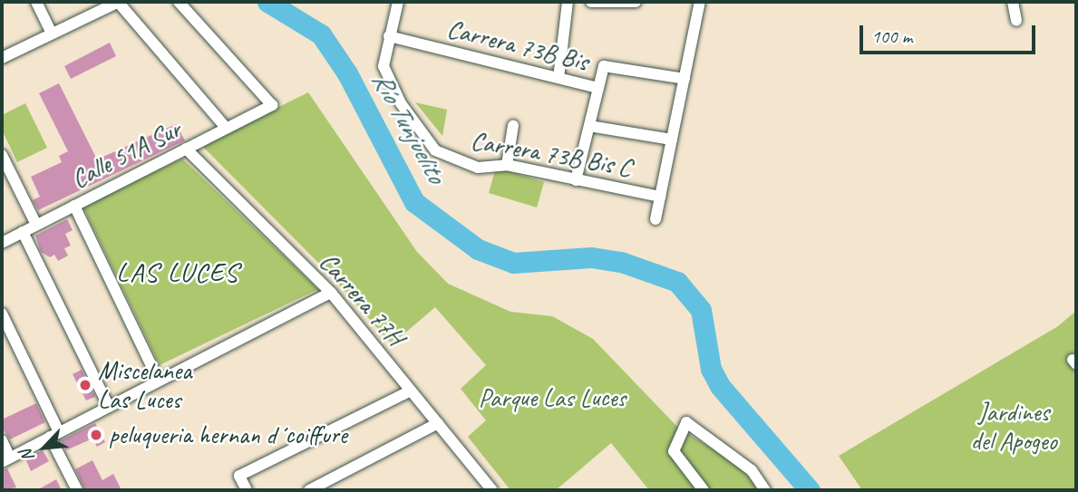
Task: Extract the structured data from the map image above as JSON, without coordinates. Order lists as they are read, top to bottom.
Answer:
{
  "streets": {
    "street": [
      "Carrera 73B Bis",
      "Calle 51A Sur",
      "Carrera 73B Bis C",
      "Carrera 77H"
    ]
  },
  "crossings": [
    ["Carrera 73B Bis", "Carrera 73B Bis C"],
    ["Calle 51A Sur", "Carrera 77H"]
  ],
  "districts": ["LAS LUCES"],
  "water": ["Río Tunjuelito"],
  "parks": ["Parque Las Luces", "Jardines del Apogeo"],
  "places": ["Miscelanea Las Luces", "peluqueria hernan d´coiffure"],
  "scale_bar": "100 m",
  "north": "bottom left"
}
